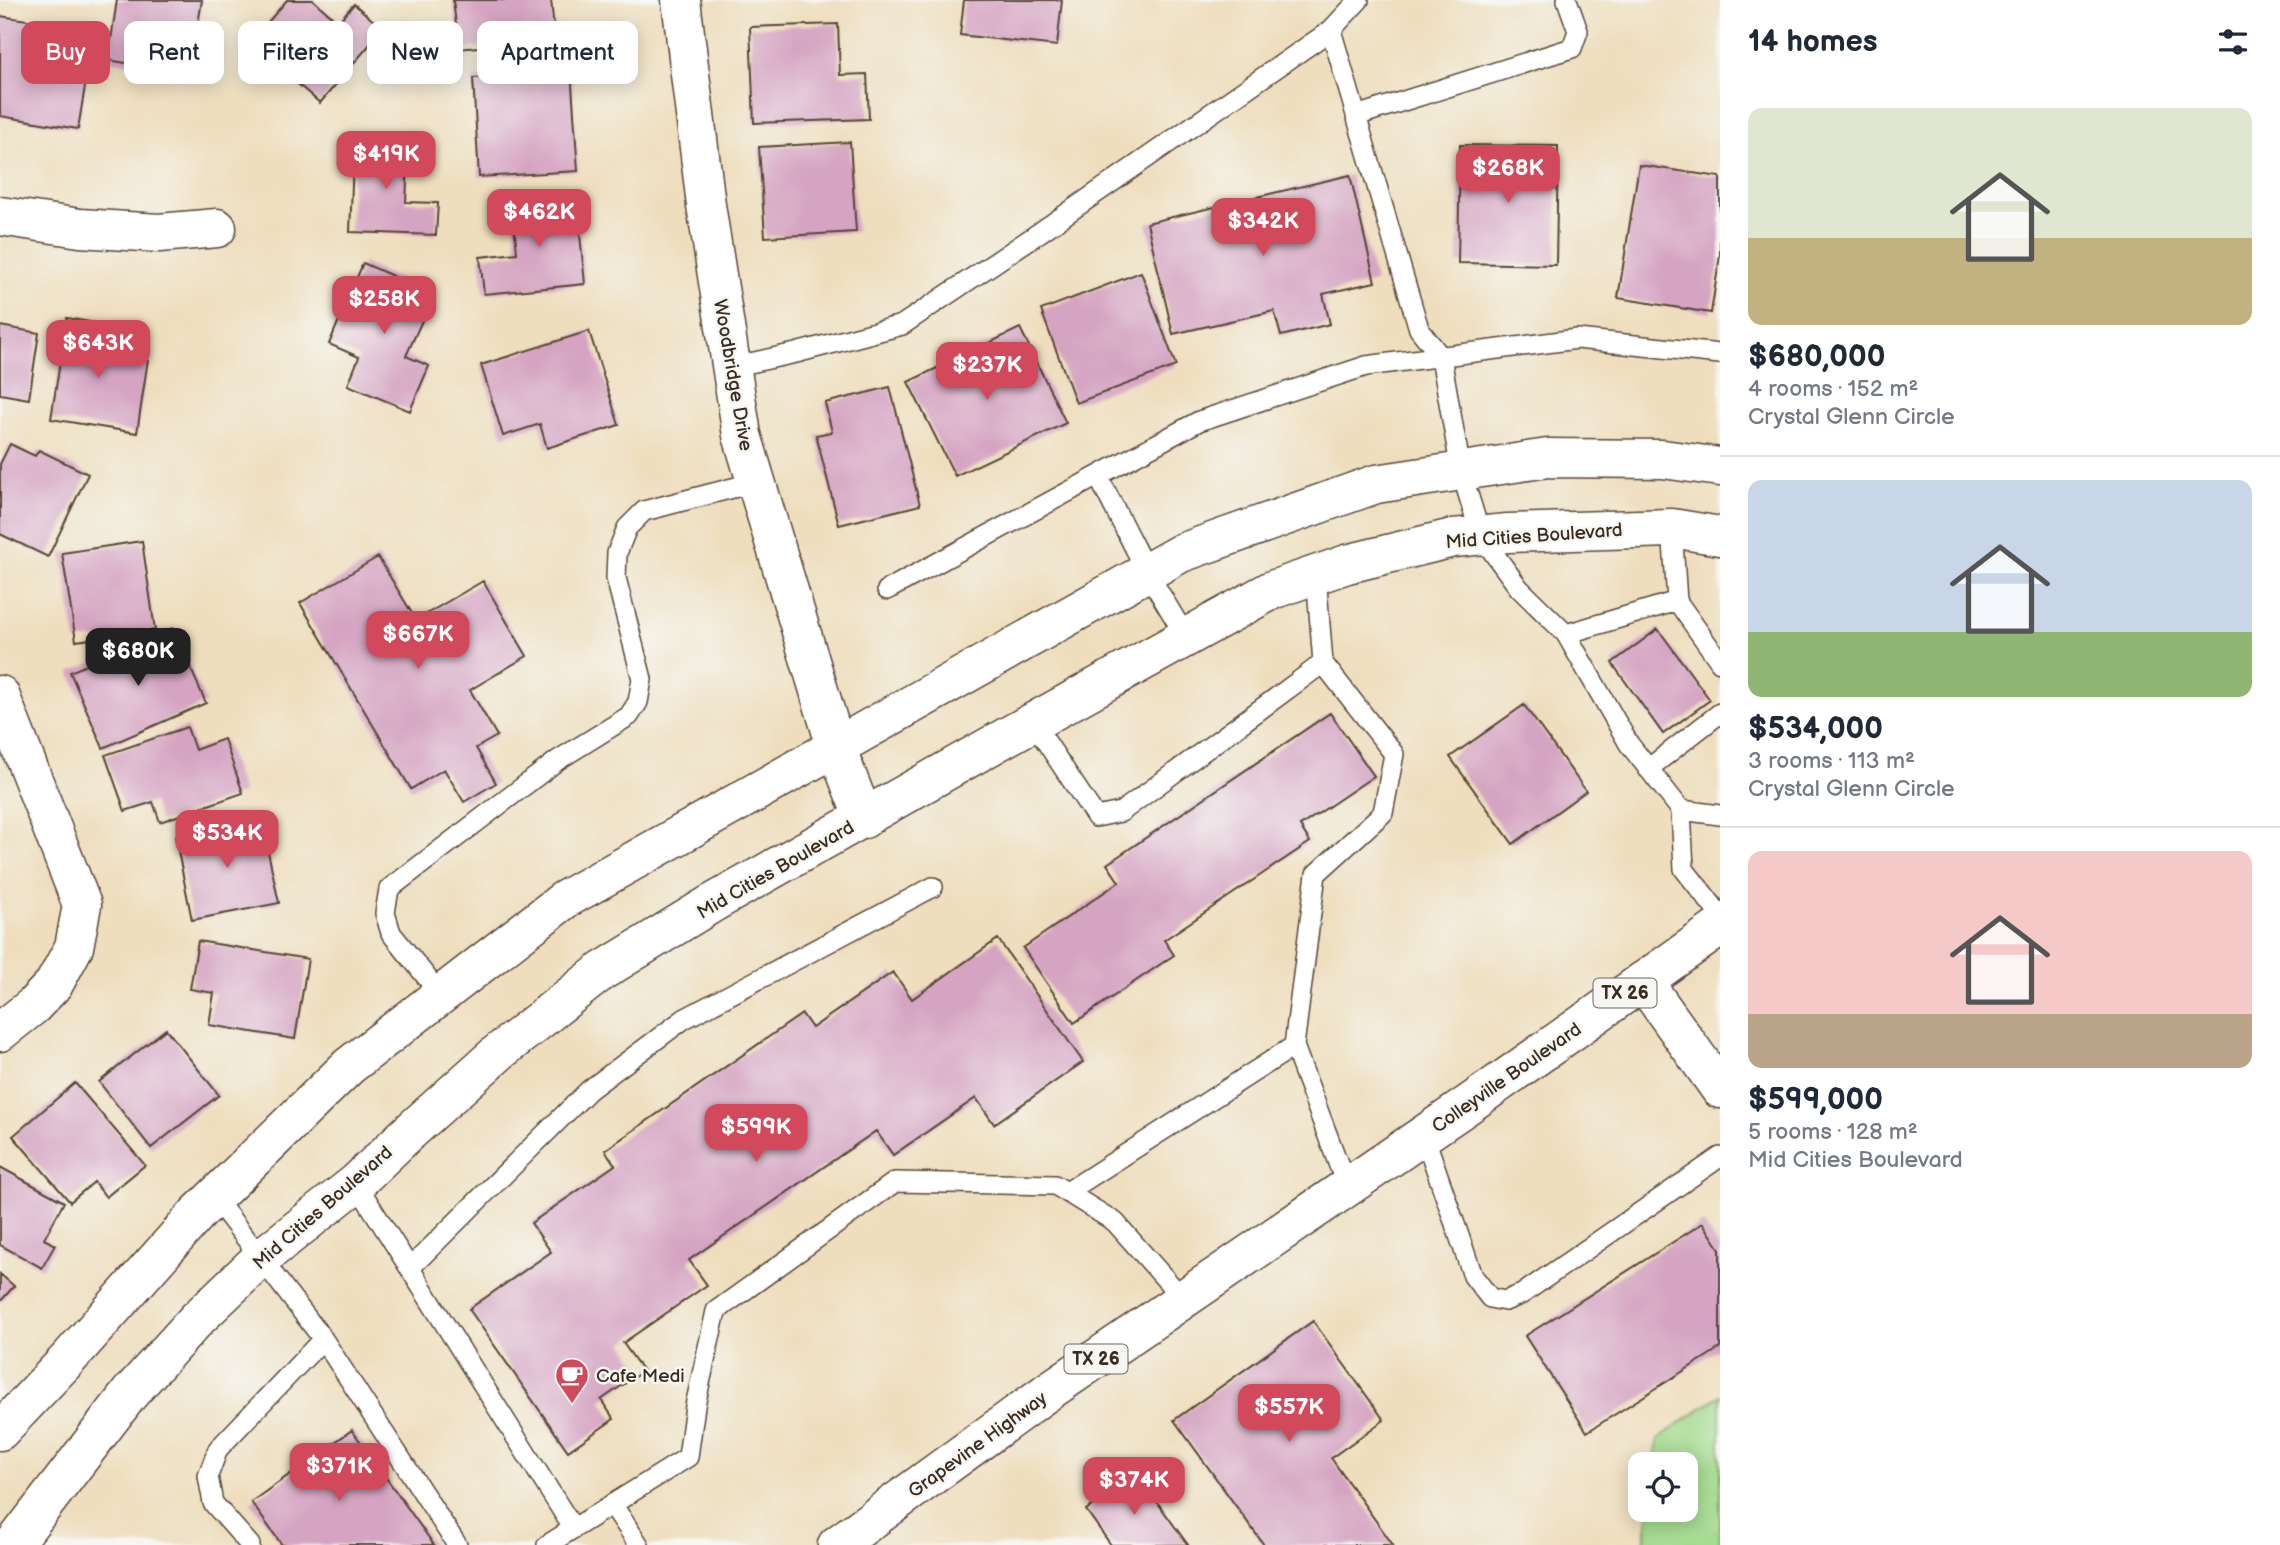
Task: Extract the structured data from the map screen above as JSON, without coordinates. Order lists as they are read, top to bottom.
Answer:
{
  "streets": {
    "main road": [
      "Woodbridge Drive",
      "Mid Cities Boulevard",
      "TX 26",
      "Colleyville Boulevard",
      "Grapevine Highway"
    ]
  },
  "crossings": [
    ["Woodbridge Drive", "Mid Cities Boulevard"],
    ["Colleyville Boulevard", "Grapevine Highway"]
  ],
  "places": {
    "cafe": ["Cafe Medi"]
  },
  "page": {
    "heading": "14 homes",
    "chip": [
      "Buy",
      "Rent",
      "Filters",
      "New",
      "Apartment"
    ],
    "list": [
      {
        "name": "$680,000",
        "note": "4 rooms · 152 m² · Crystal Glenn Circle"
      },
      {
        "name": "$534,000",
        "note": "3 rooms · 113 m² · Crystal Glenn Circle"
      },
      {
        "name": "$599,000",
        "note": "5 rooms · 128 m² · Mid Cities Boulevard"
      }
    ],
    "price": [
      "$419K",
      "$268K",
      "$462K",
      "$342K",
      "$258K",
      "$643K",
      "$237K",
      "$667K",
      "$680K",
      "$534K",
      "$599K",
      "$557K",
      "$371K",
      "$374K"
    ]
  }
}
